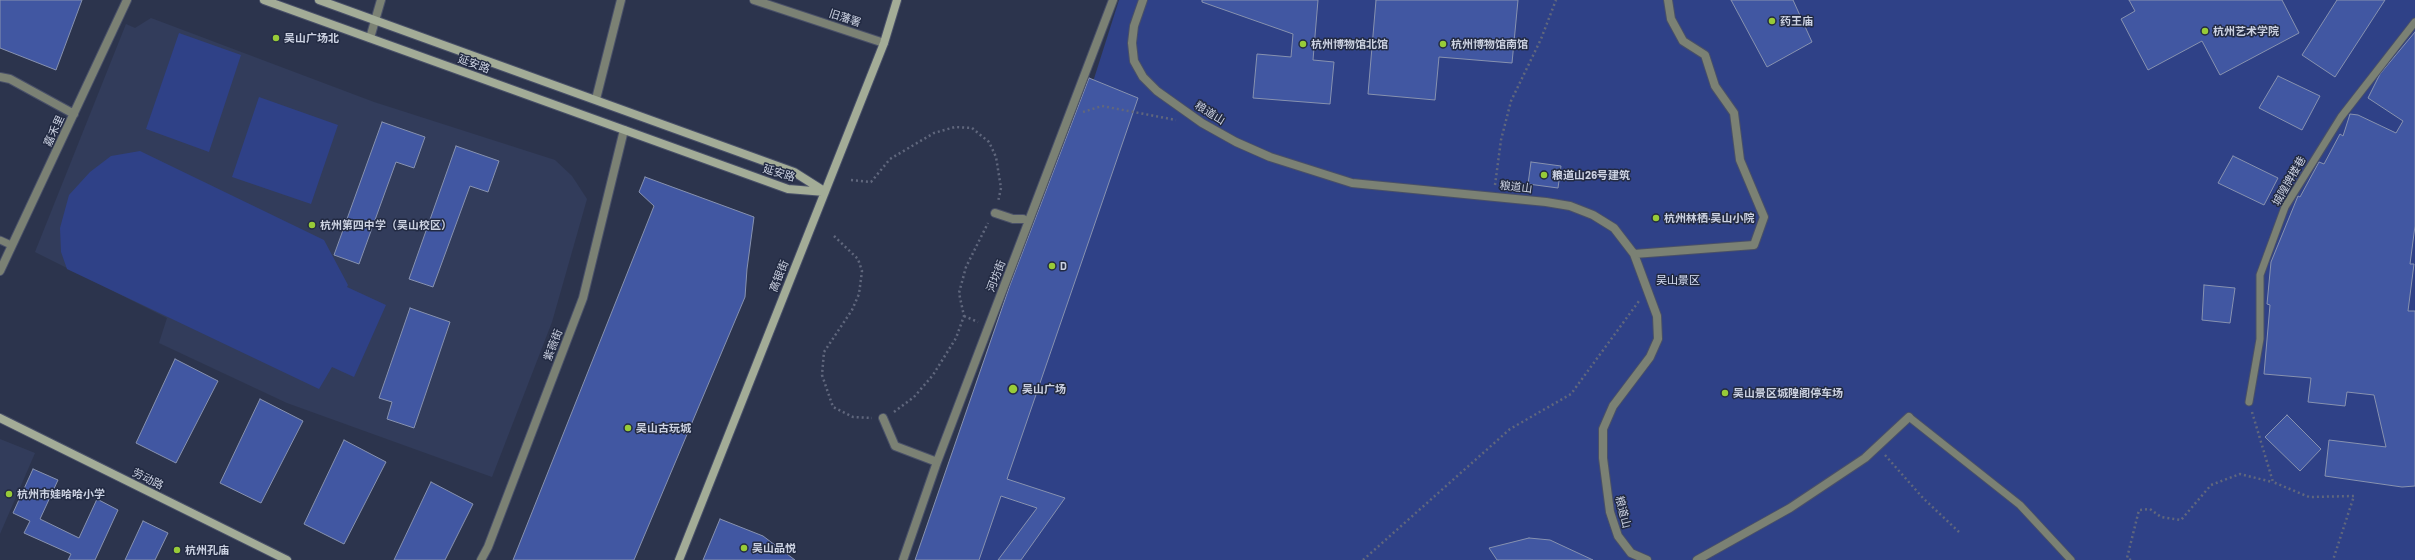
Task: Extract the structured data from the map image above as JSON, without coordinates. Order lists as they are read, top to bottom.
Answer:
{
  "streets": {
    "main road": ["延安路", "高银街", "劳动路"],
    "street": [
      "旧藩署",
      "粮道山",
      "嘉禾里",
      "河坊街",
      "紫薇街"
    ],
    "lane": ["城隍牌楼巷"]
  },
  "crossings": [
    ["旧藩署", "高银街"],
    ["延安路", "高银街"],
    ["延安路", "紫薇街"]
  ],
  "parks": ["吴山景区"],
  "places": [
    "药王庙",
    "杭州艺术学院",
    "吴山广场北",
    "杭州博物馆北馆",
    "杭州博物馆南馆",
    "粮道山26号建筑",
    "杭州林栖·吴山小院",
    "杭州第四中学（吴山校区）",
    "D",
    "吴山广场",
    "吴山景区城隍阁停车场",
    "吴山古玩城",
    "杭州市娃哈哈小学",
    "吴山品悦",
    "杭州孔庙"
  ]
}
